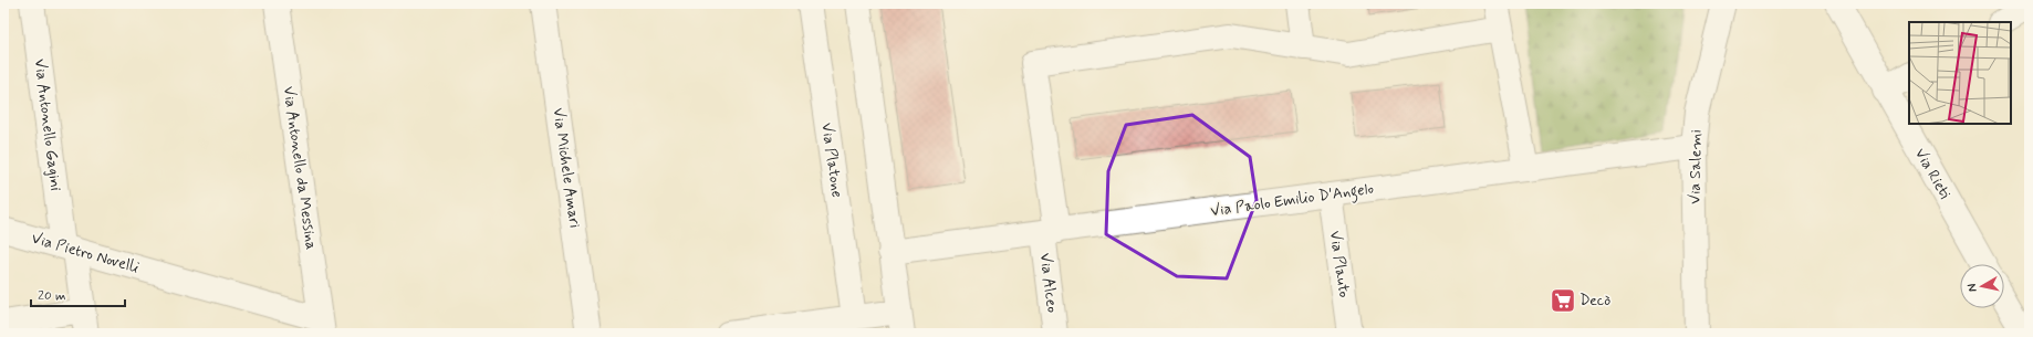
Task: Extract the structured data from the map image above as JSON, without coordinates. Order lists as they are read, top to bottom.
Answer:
{
  "streets": {
    "street": [
      "Via Antonello Gagini",
      "Via Platone",
      "Via Salemi",
      "Via Antonello da Messina",
      "Via Michele Amari",
      "Via Rieti",
      "Via Paolo Emilio D'Angelo",
      "Via Pietro Novelli",
      "Via Plauto",
      "Via Alceo"
    ]
  },
  "crossings": [
    ["Via Antonello Gagini", "Via Pietro Novelli"],
    ["Via Salemi", "Via Paolo Emilio D'Angelo"],
    ["Via Antonello da Messina", "Via Pietro Novelli"],
    ["Via Paolo Emilio D'Angelo", "Via Plauto"],
    ["Via Paolo Emilio D'Angelo", "Via Alceo"]
  ],
  "places": {
    "supermarket": ["Decò"]
  },
  "scale_bar": "20 m",
  "north": "left"
}
